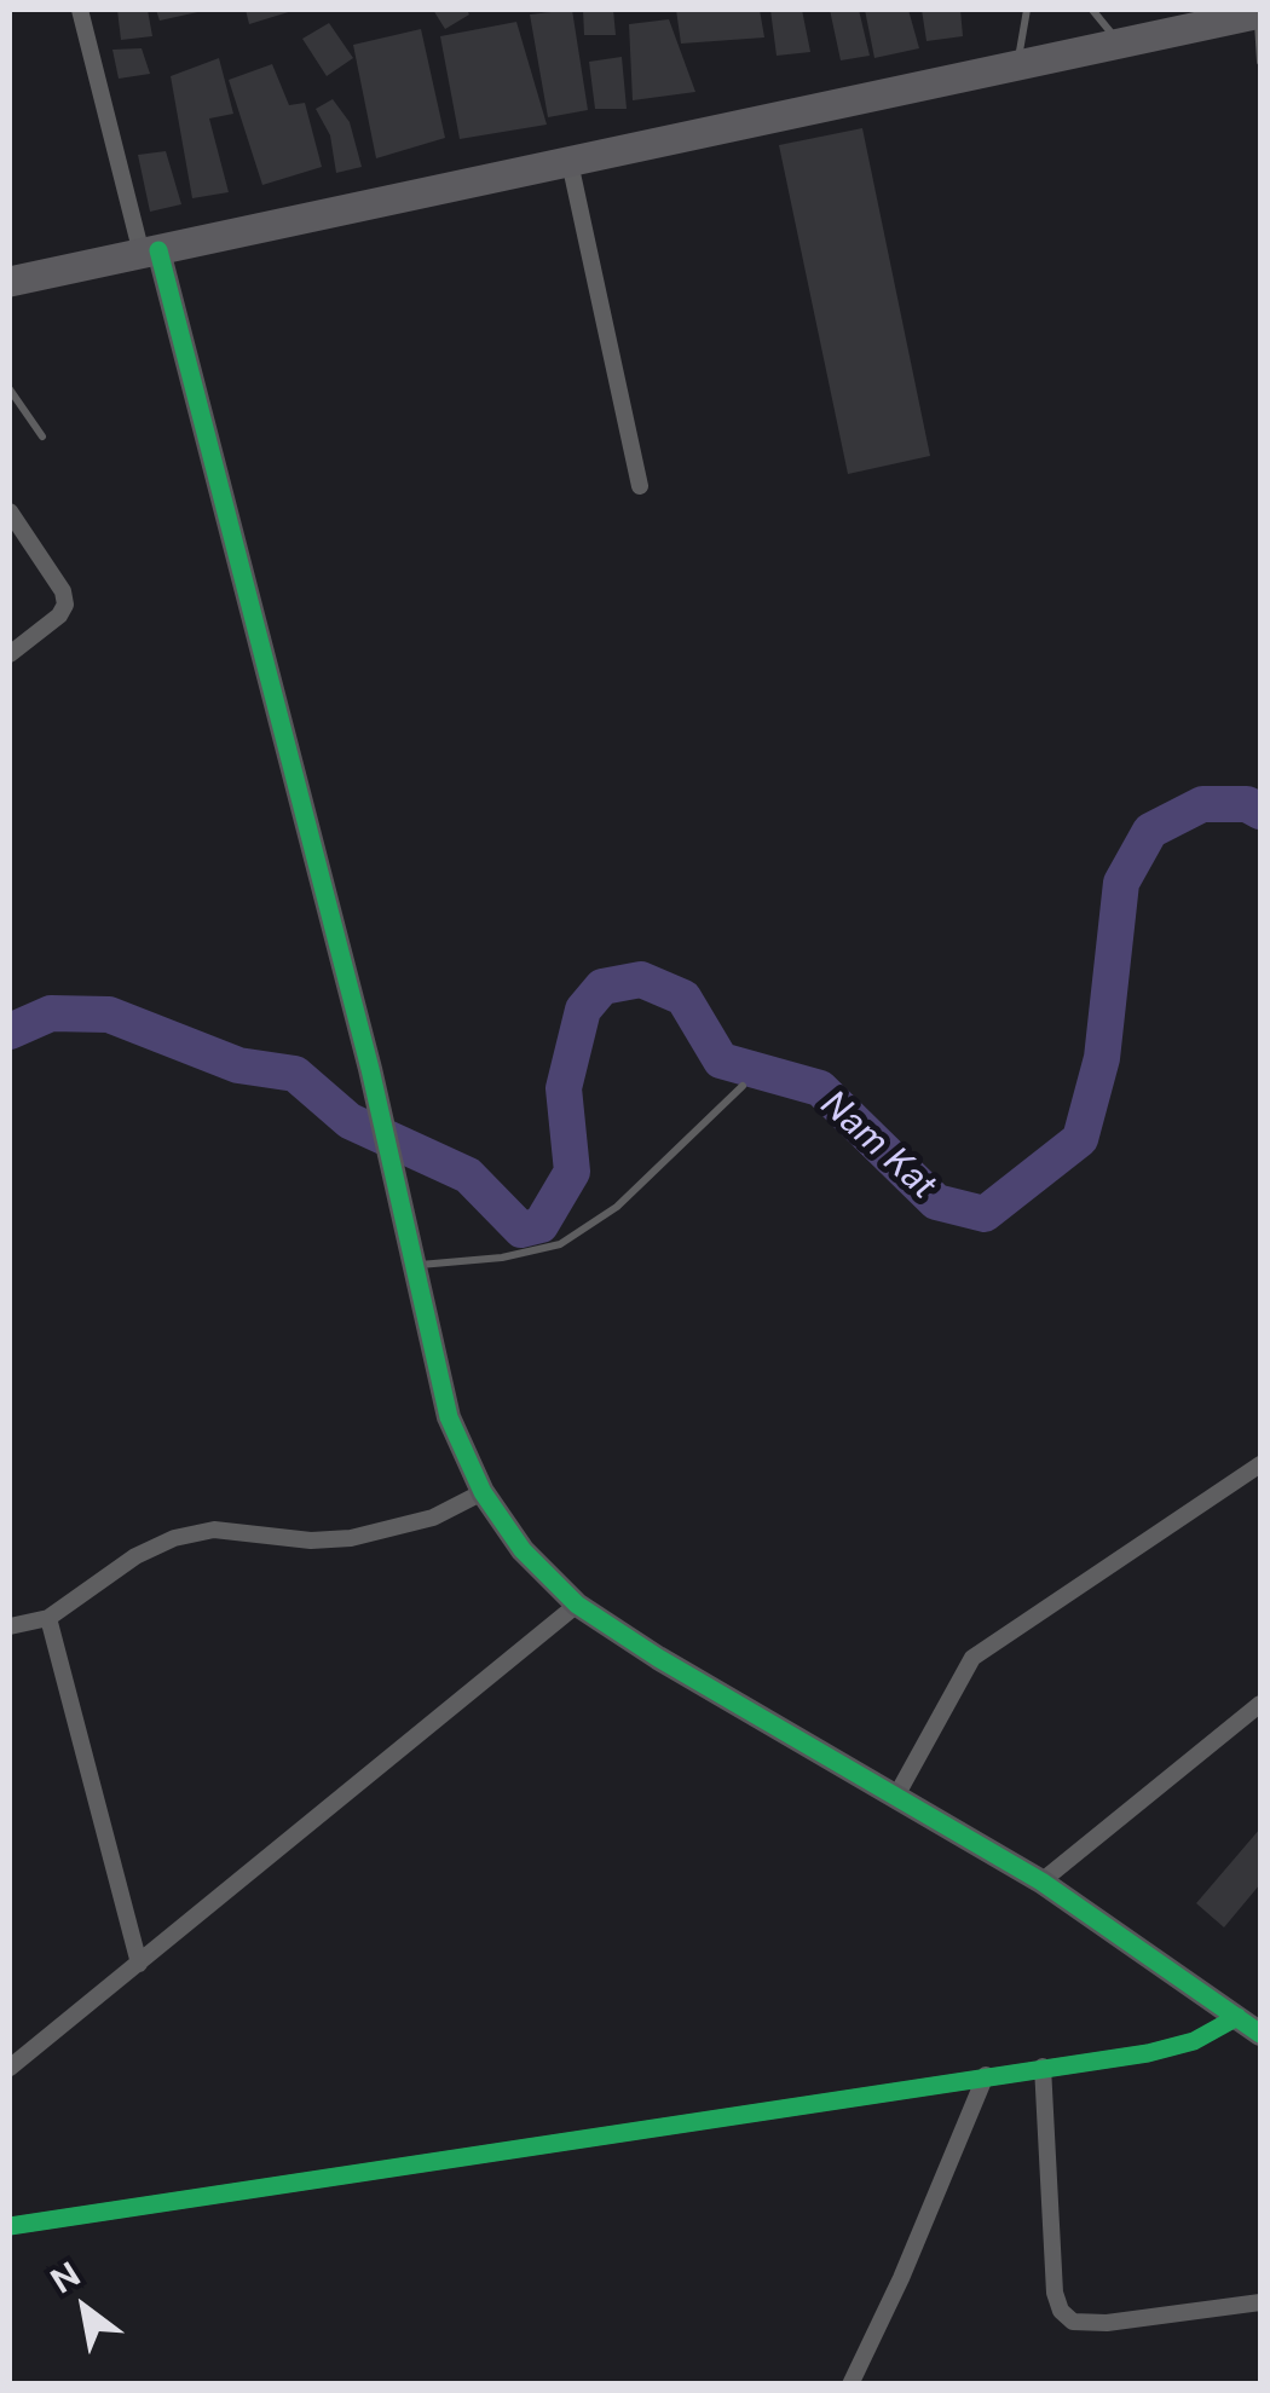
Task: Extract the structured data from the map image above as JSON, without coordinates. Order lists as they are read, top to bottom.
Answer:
{
  "water": ["Nam Kat"],
  "north": "top left"
}
